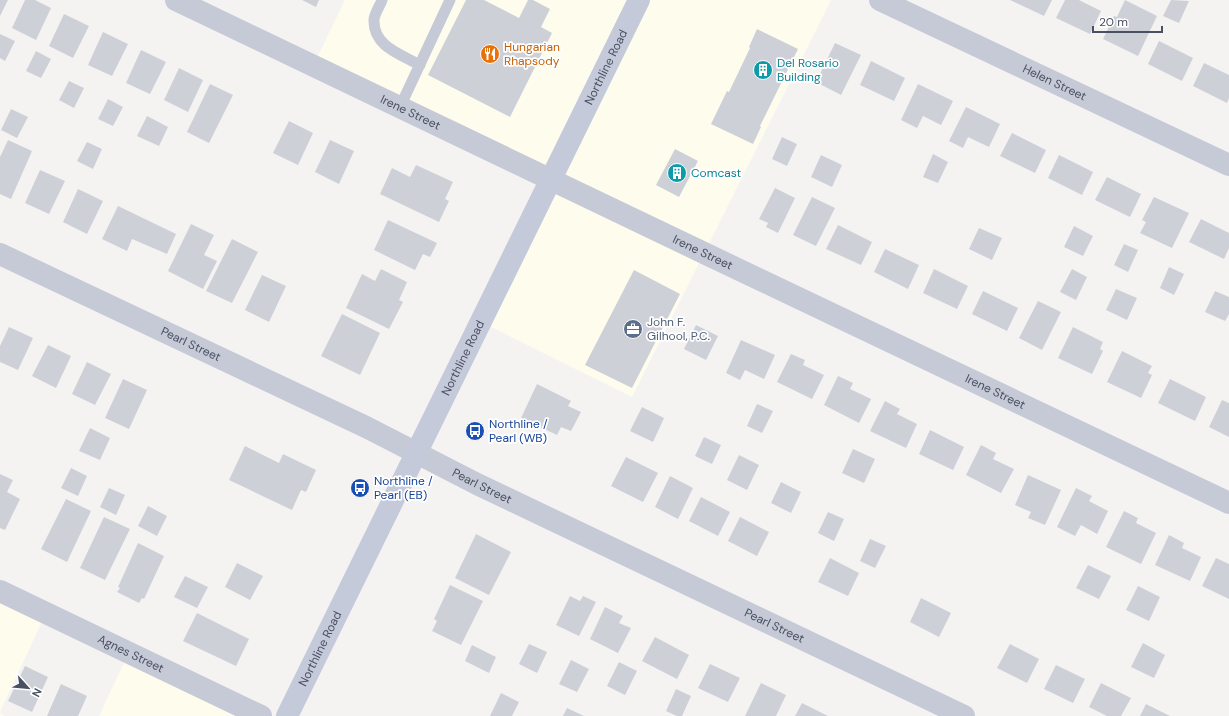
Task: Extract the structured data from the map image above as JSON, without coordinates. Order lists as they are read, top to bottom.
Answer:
{
  "streets": {
    "main road": ["Northline Road"],
    "street": [
      "Helen Street",
      "Irene Street",
      "Pearl Street",
      "Agnes Street"
    ]
  },
  "crossings": [
    ["Northline Road", "Irene Street"],
    ["Northline Road", "Pearl Street"]
  ],
  "places": {
    "restaurant": ["Hungarian Rhapsody"],
    "building": ["Del Rosario Building", "Comcast"],
    "office": ["John F. Gilhool, P.C."],
    "bus stop": ["Northline / Pearl (WB)", "Northline / Pearl (EB)"]
  },
  "scale_bar": "20 m",
  "north": "bottom right"
}
